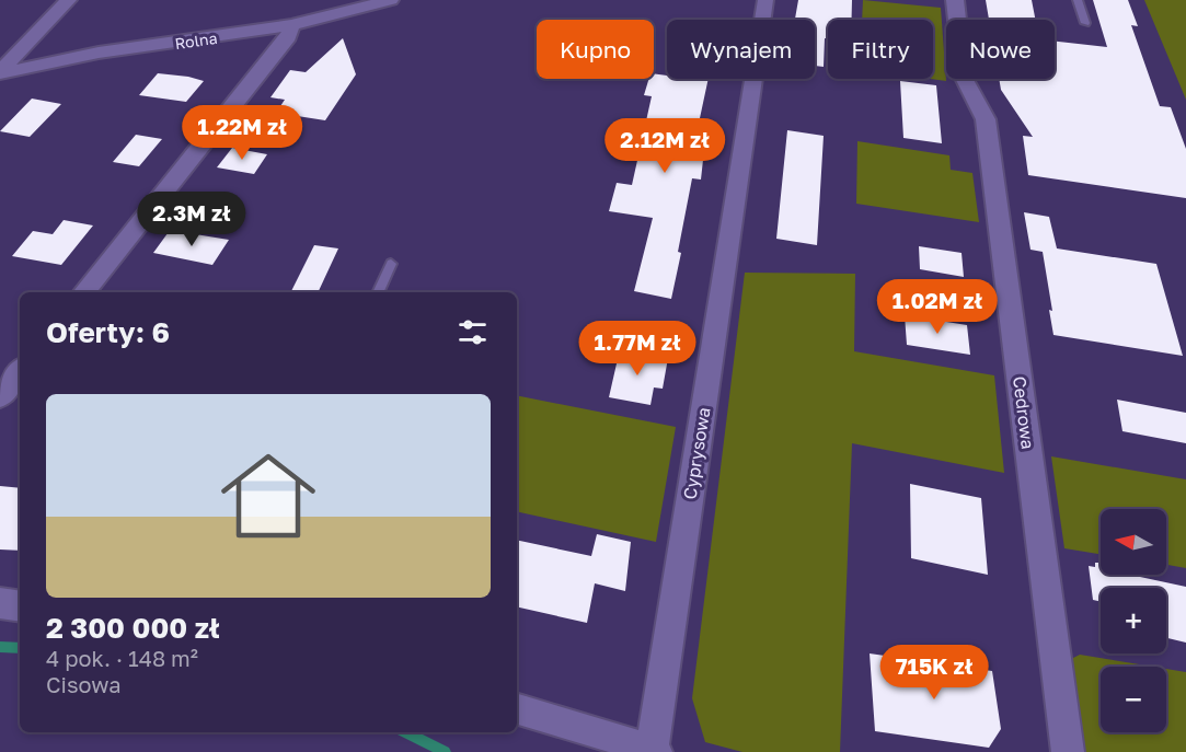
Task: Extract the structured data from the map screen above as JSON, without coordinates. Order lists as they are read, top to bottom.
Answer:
{
  "streets": {
    "street": ["Rolna", "Cedrowa", "Cyprysowa"]
  },
  "north": "left",
  "page": {
    "chip": [
      "Kupno",
      "Wynajem",
      "Filtry",
      "Nowe"
    ],
    "price": [
      "1.22M zł",
      "2.12M zł",
      "2.3M zł",
      "1.02M zł",
      "1.77M zł",
      "715K zł"
    ],
    "heading": "Oferty: 6",
    "list": [
      {
        "name": "2 300 000 zł",
        "note": "4 pok. · 148 m² · Cisowa"
      }
    ],
    "map_buttons": ["+", "−"]
  }
}
